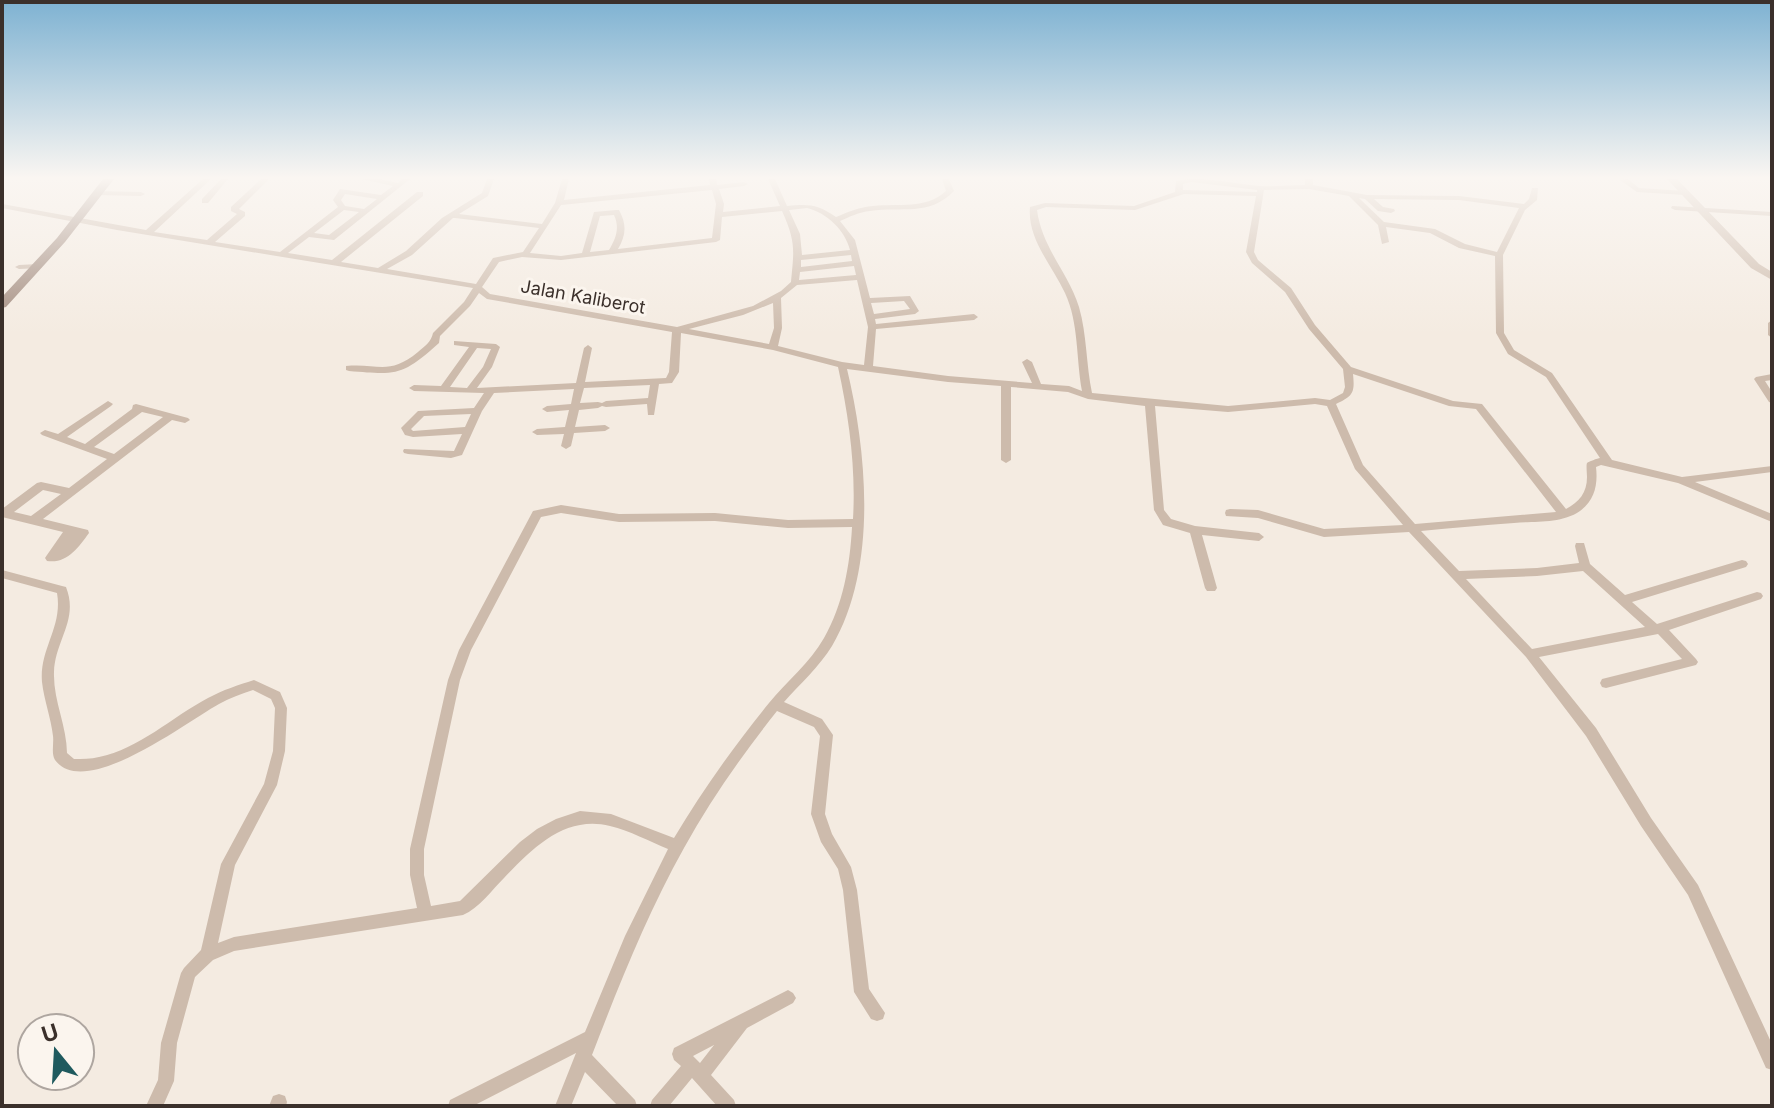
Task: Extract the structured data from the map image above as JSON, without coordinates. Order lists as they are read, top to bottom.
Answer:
{
  "streets": {
    "street": ["Jalan Kaliberot"]
  },
  "north": "top"
}
